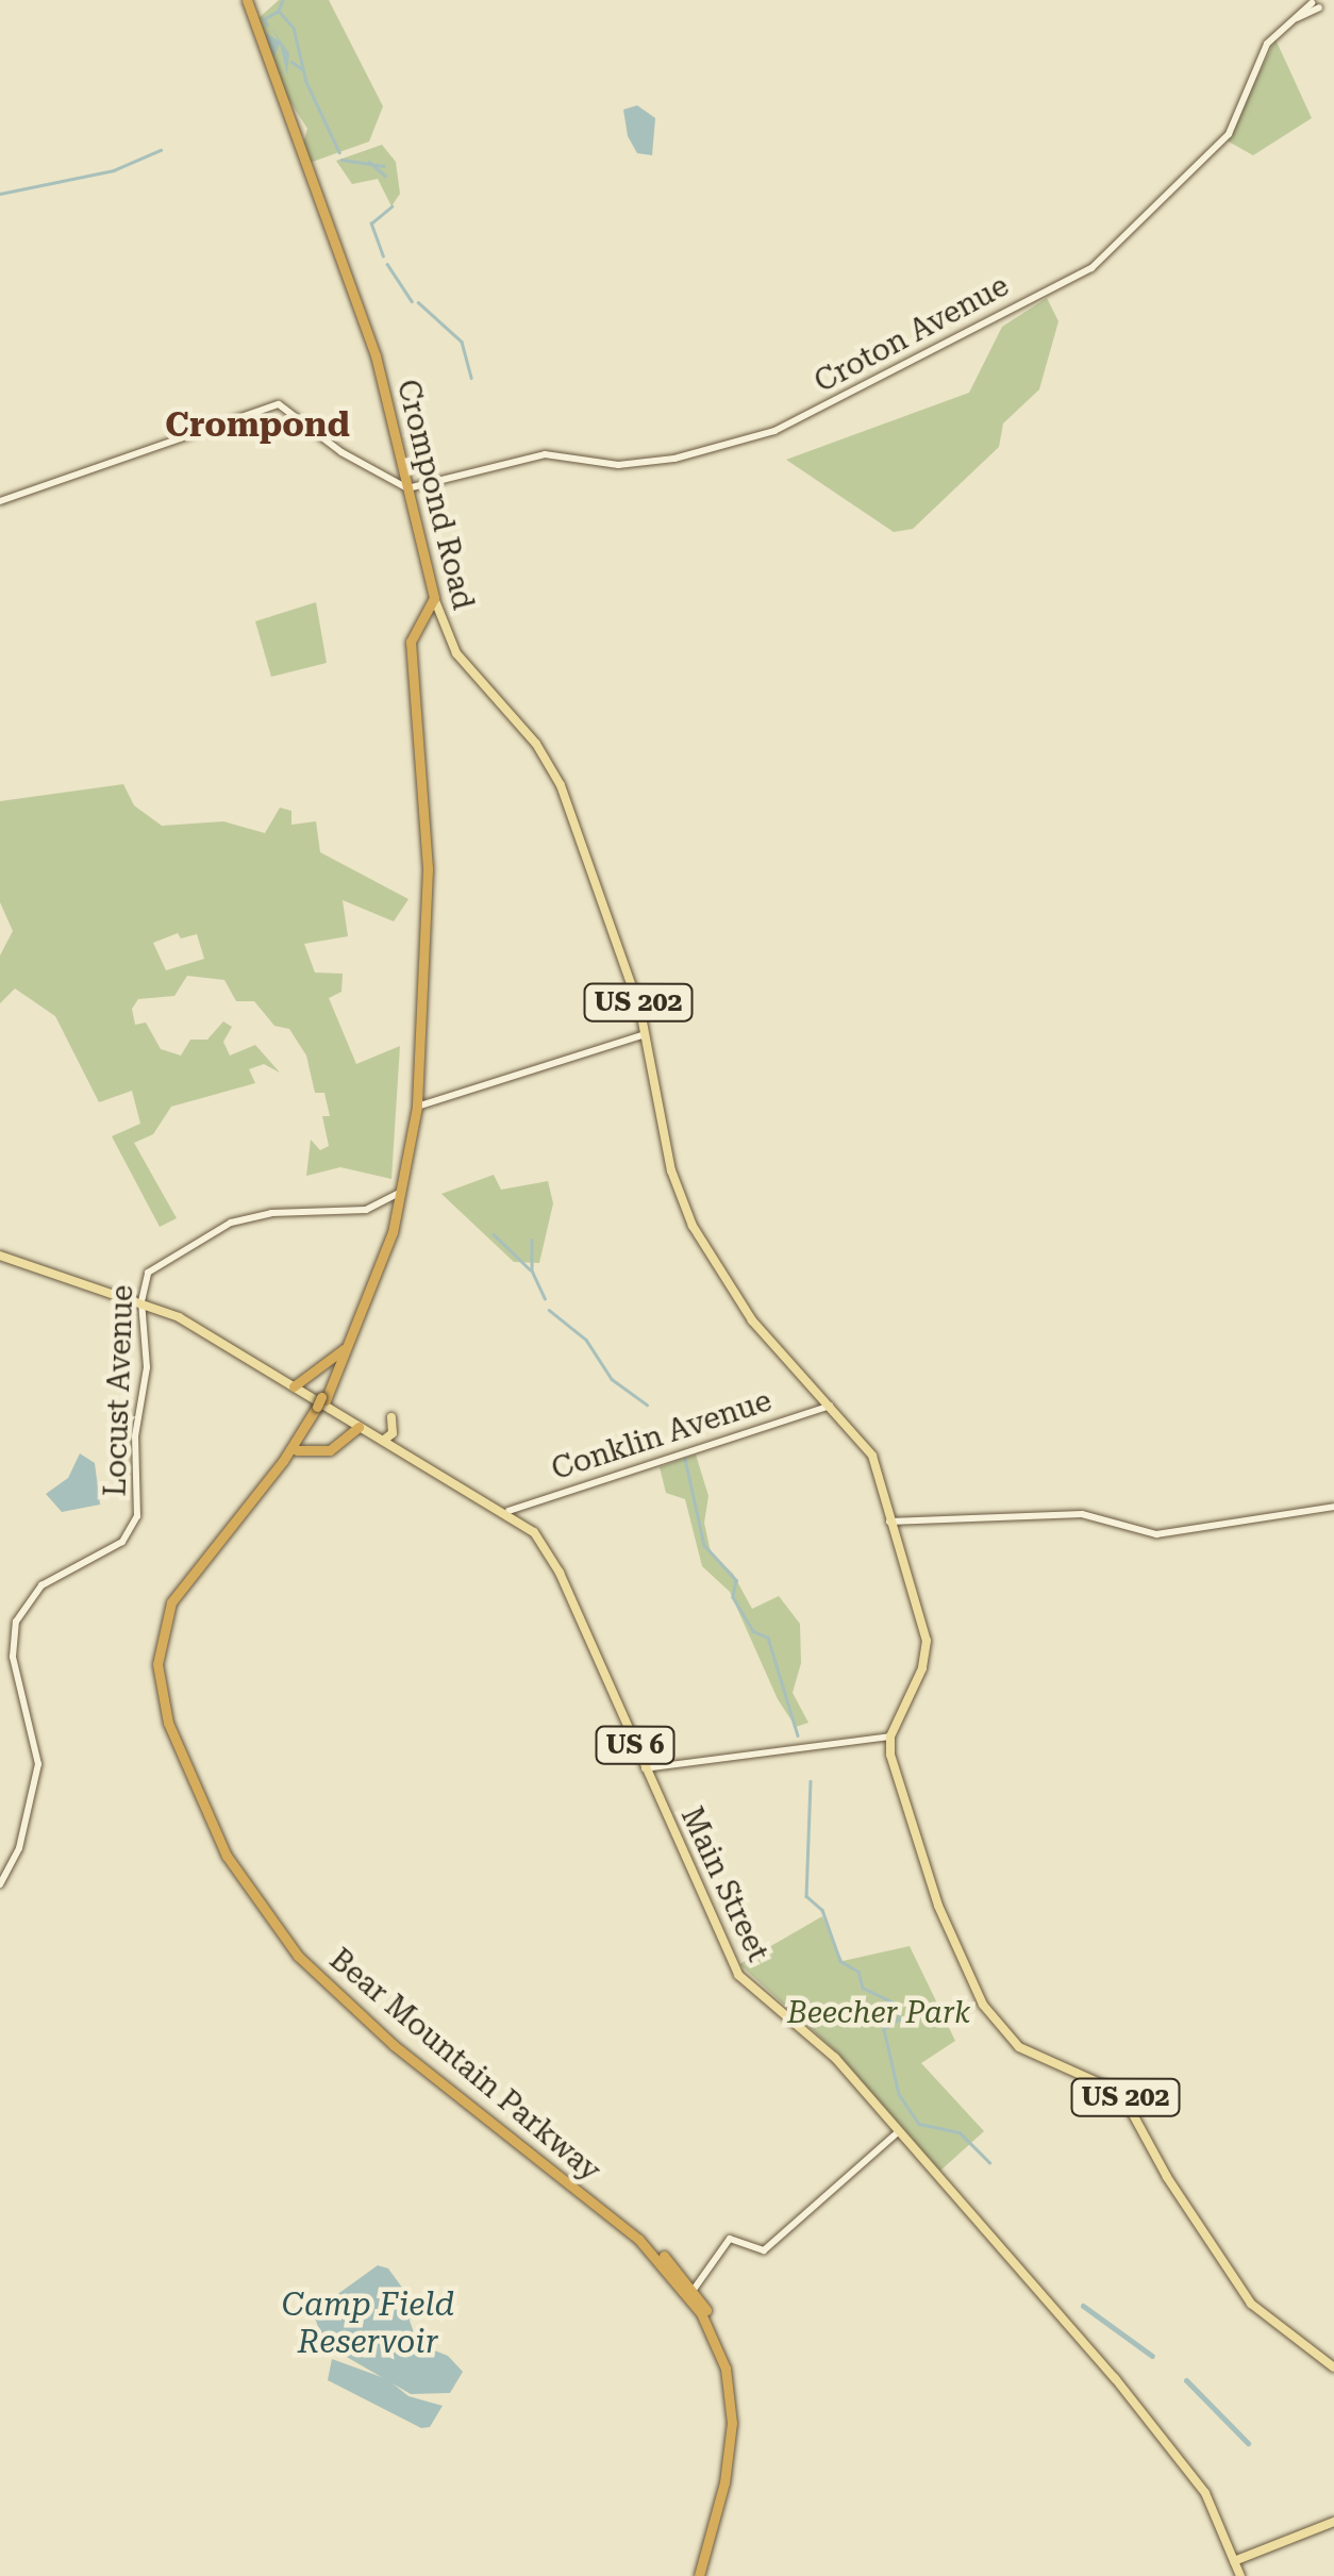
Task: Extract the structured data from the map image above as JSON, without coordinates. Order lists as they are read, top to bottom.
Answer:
{
  "streets": {
    "highway": ["Crompond Road", "US 202", "Bear Mountain Parkway"],
    "main road": ["US 6", "Main Street"],
    "street": ["Croton Avenue", "Locust Avenue", "Conklin Avenue"]
  },
  "crossings": [
    ["Croton Avenue", "Crompond Road"],
    ["Crompond Road", "US 202"],
    ["Crompond Road", "Conklin Avenue"],
    ["Crompond Road", "Bear Mountain Parkway"],
    ["Locust Avenue", "Main Street"],
    ["Locust Avenue", "Bear Mountain Parkway"],
    ["Conklin Avenue", "Main Street"]
  ],
  "districts": ["Crompond"],
  "water": ["Camp Field Reservoir"],
  "parks": ["Beecher Park"]
}
